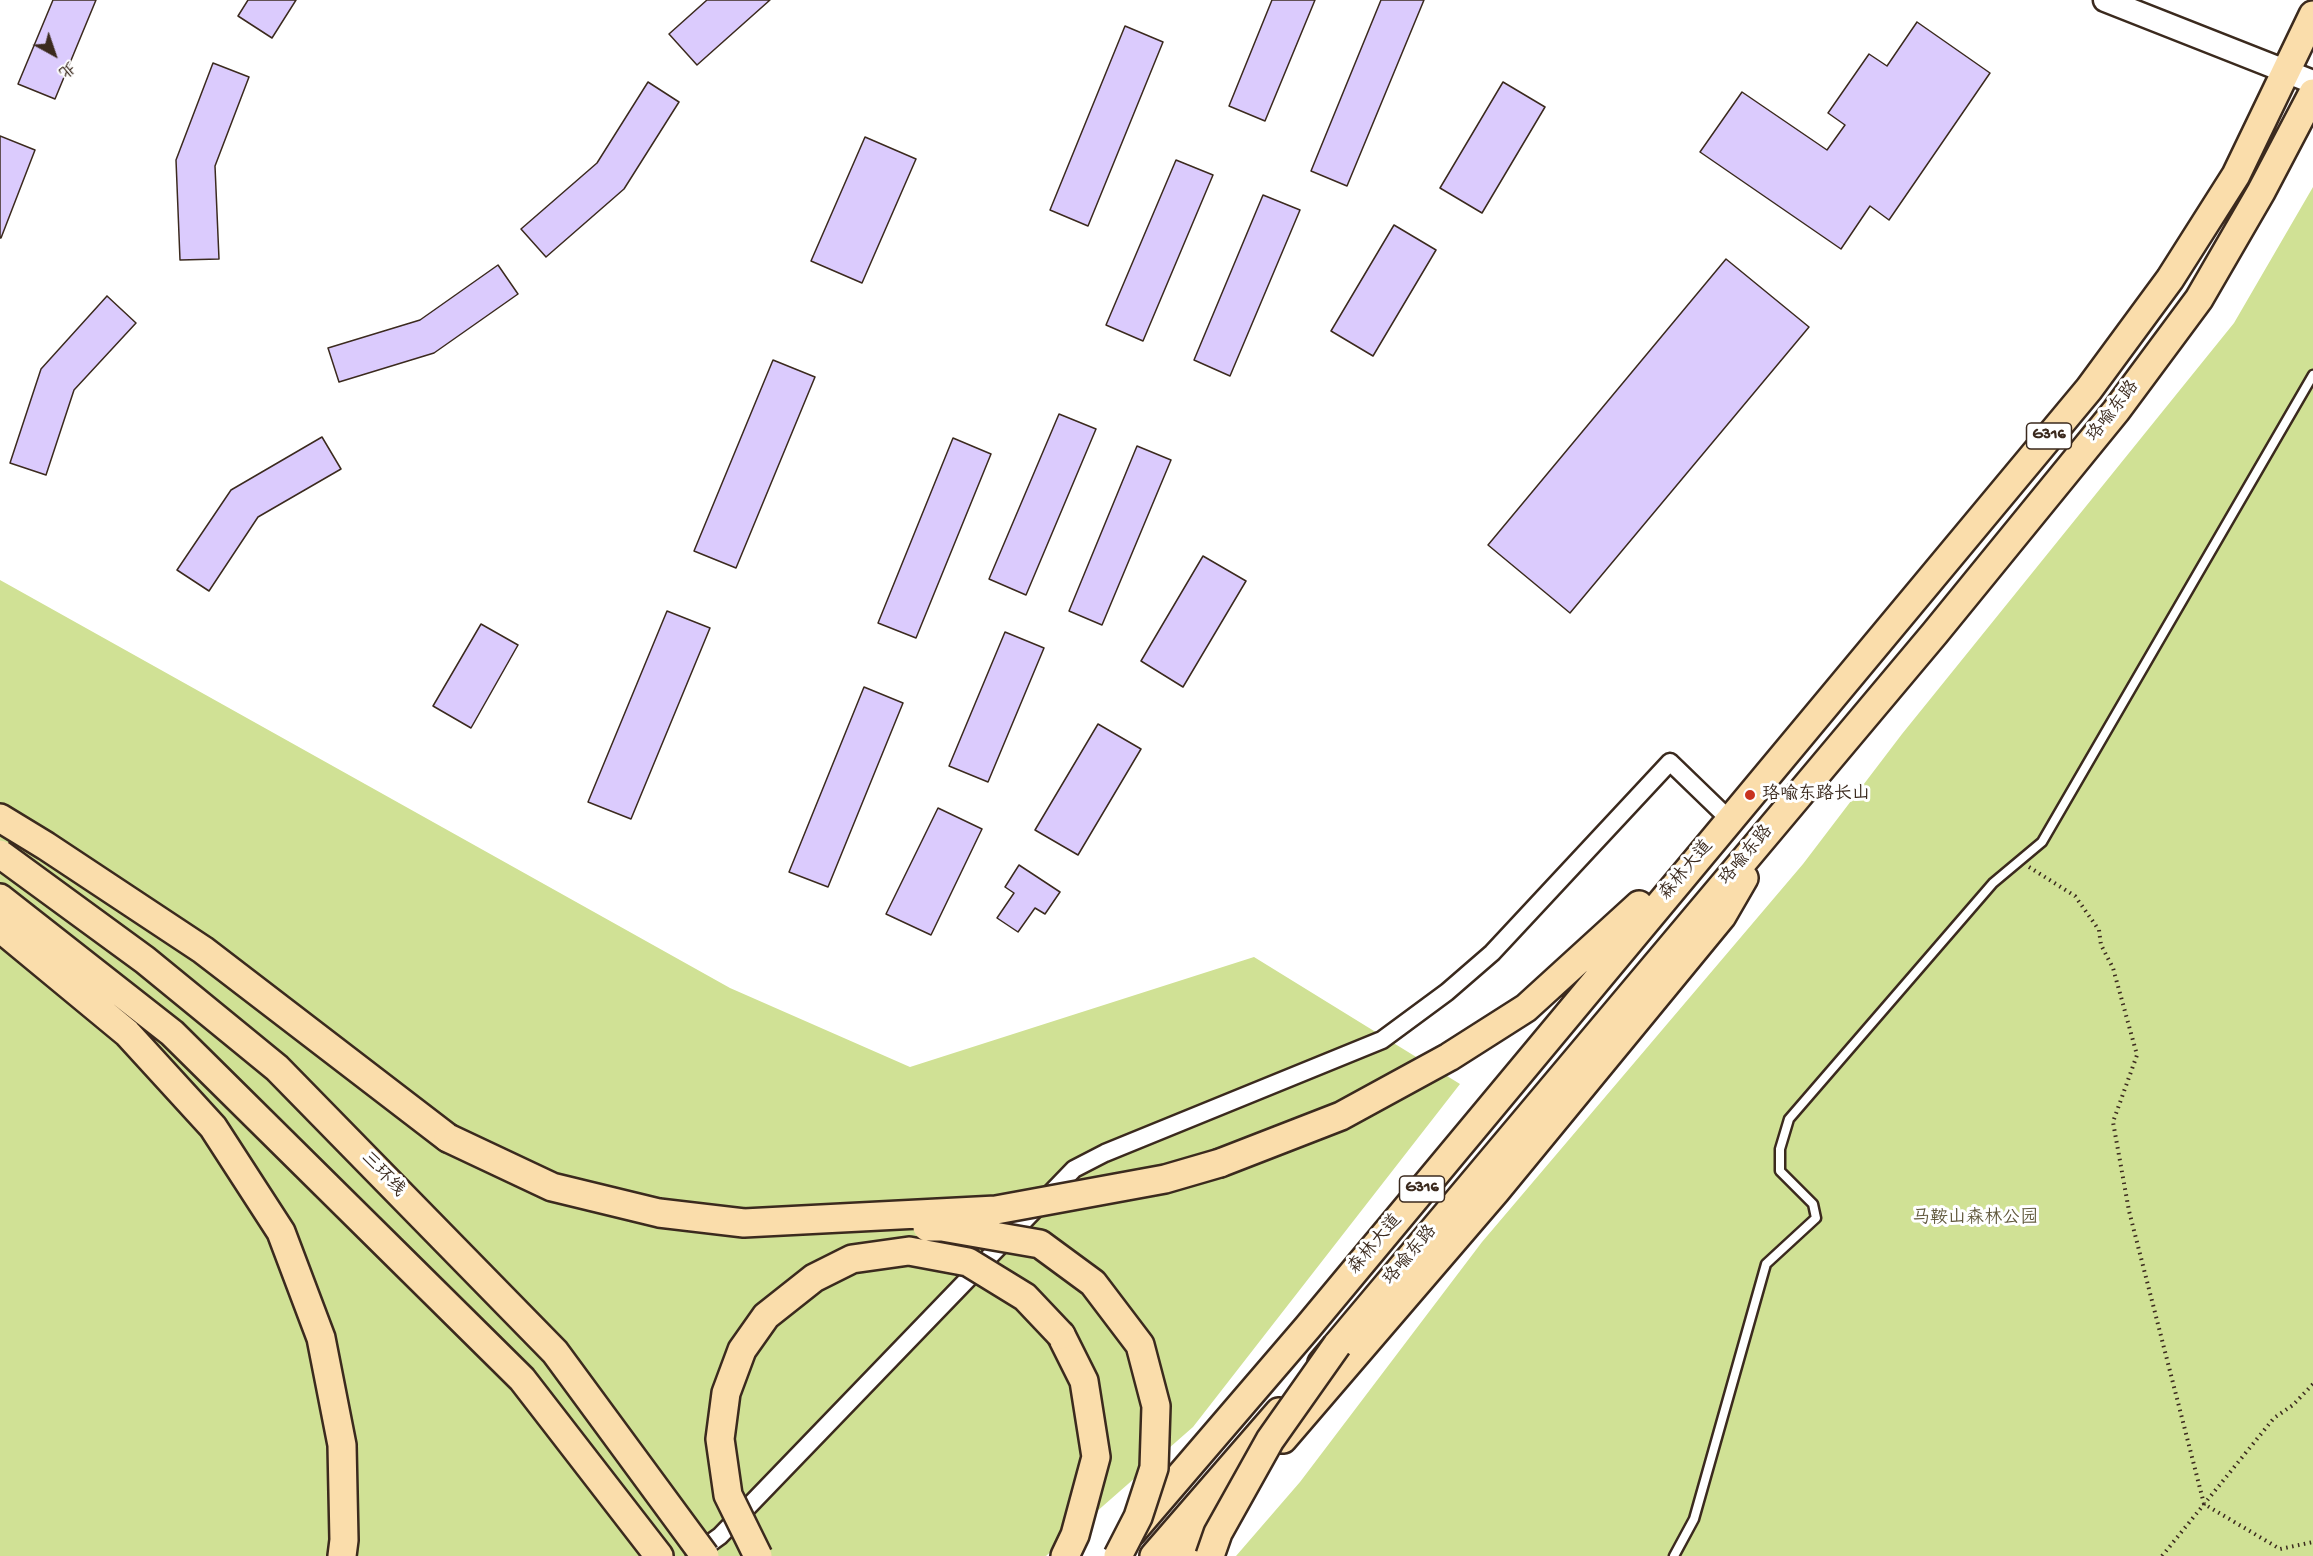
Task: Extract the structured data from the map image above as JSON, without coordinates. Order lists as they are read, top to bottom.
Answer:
{
  "streets": {
    "highway": [
      "珞喻东路",
      "G316",
      "森林大道",
      "三环线"
    ]
  },
  "crossings": [
    ["珞喻东路", "G316"],
    ["珞喻东路", "森林大道"]
  ],
  "parks": ["马鞍山森林公园"],
  "places": ["珞喻东路长山"],
  "north": "bottom right"
}
